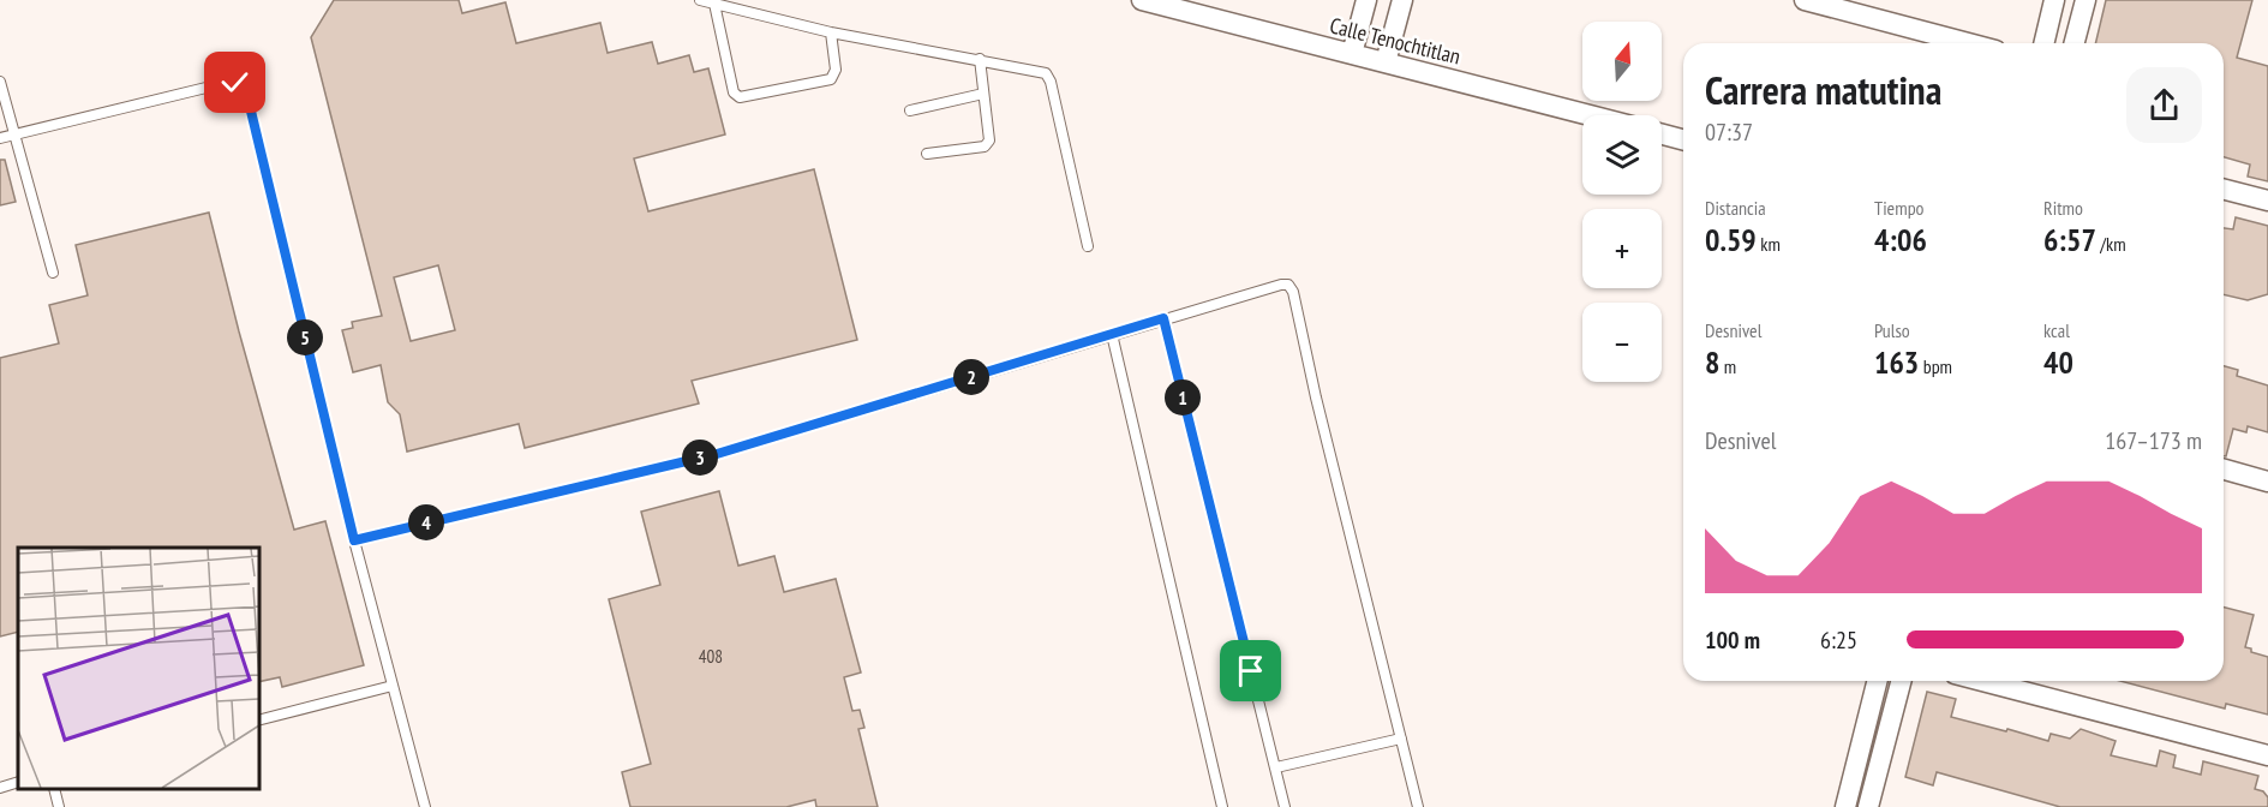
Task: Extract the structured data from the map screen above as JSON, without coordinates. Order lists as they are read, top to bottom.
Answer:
{
  "streets": {
    "street": ["Calle Tenochtitlan"]
  },
  "house_numbers": ["408"],
  "north": "top",
  "page": {
    "map_buttons": ["+", "−"],
    "heading": ["Carrera matutina", "07:37"],
    "stats": [
      ["Distancia", "0.59 km"],
      ["Tiempo", "4:06"],
      ["Ritmo", "6:57 /km"],
      ["Desnivel", "8 m"],
      ["Pulso", "163 bpm"],
      ["kcal", "40"]
    ],
    "pins": [
      "5",
      "2",
      "1",
      "3",
      "4"
    ],
    "chart": ["Desnivel", "167–173 m"],
    "list": [
      {
        "name": "100 m",
        "note": "6:25"
      }
    ]
  }
}
